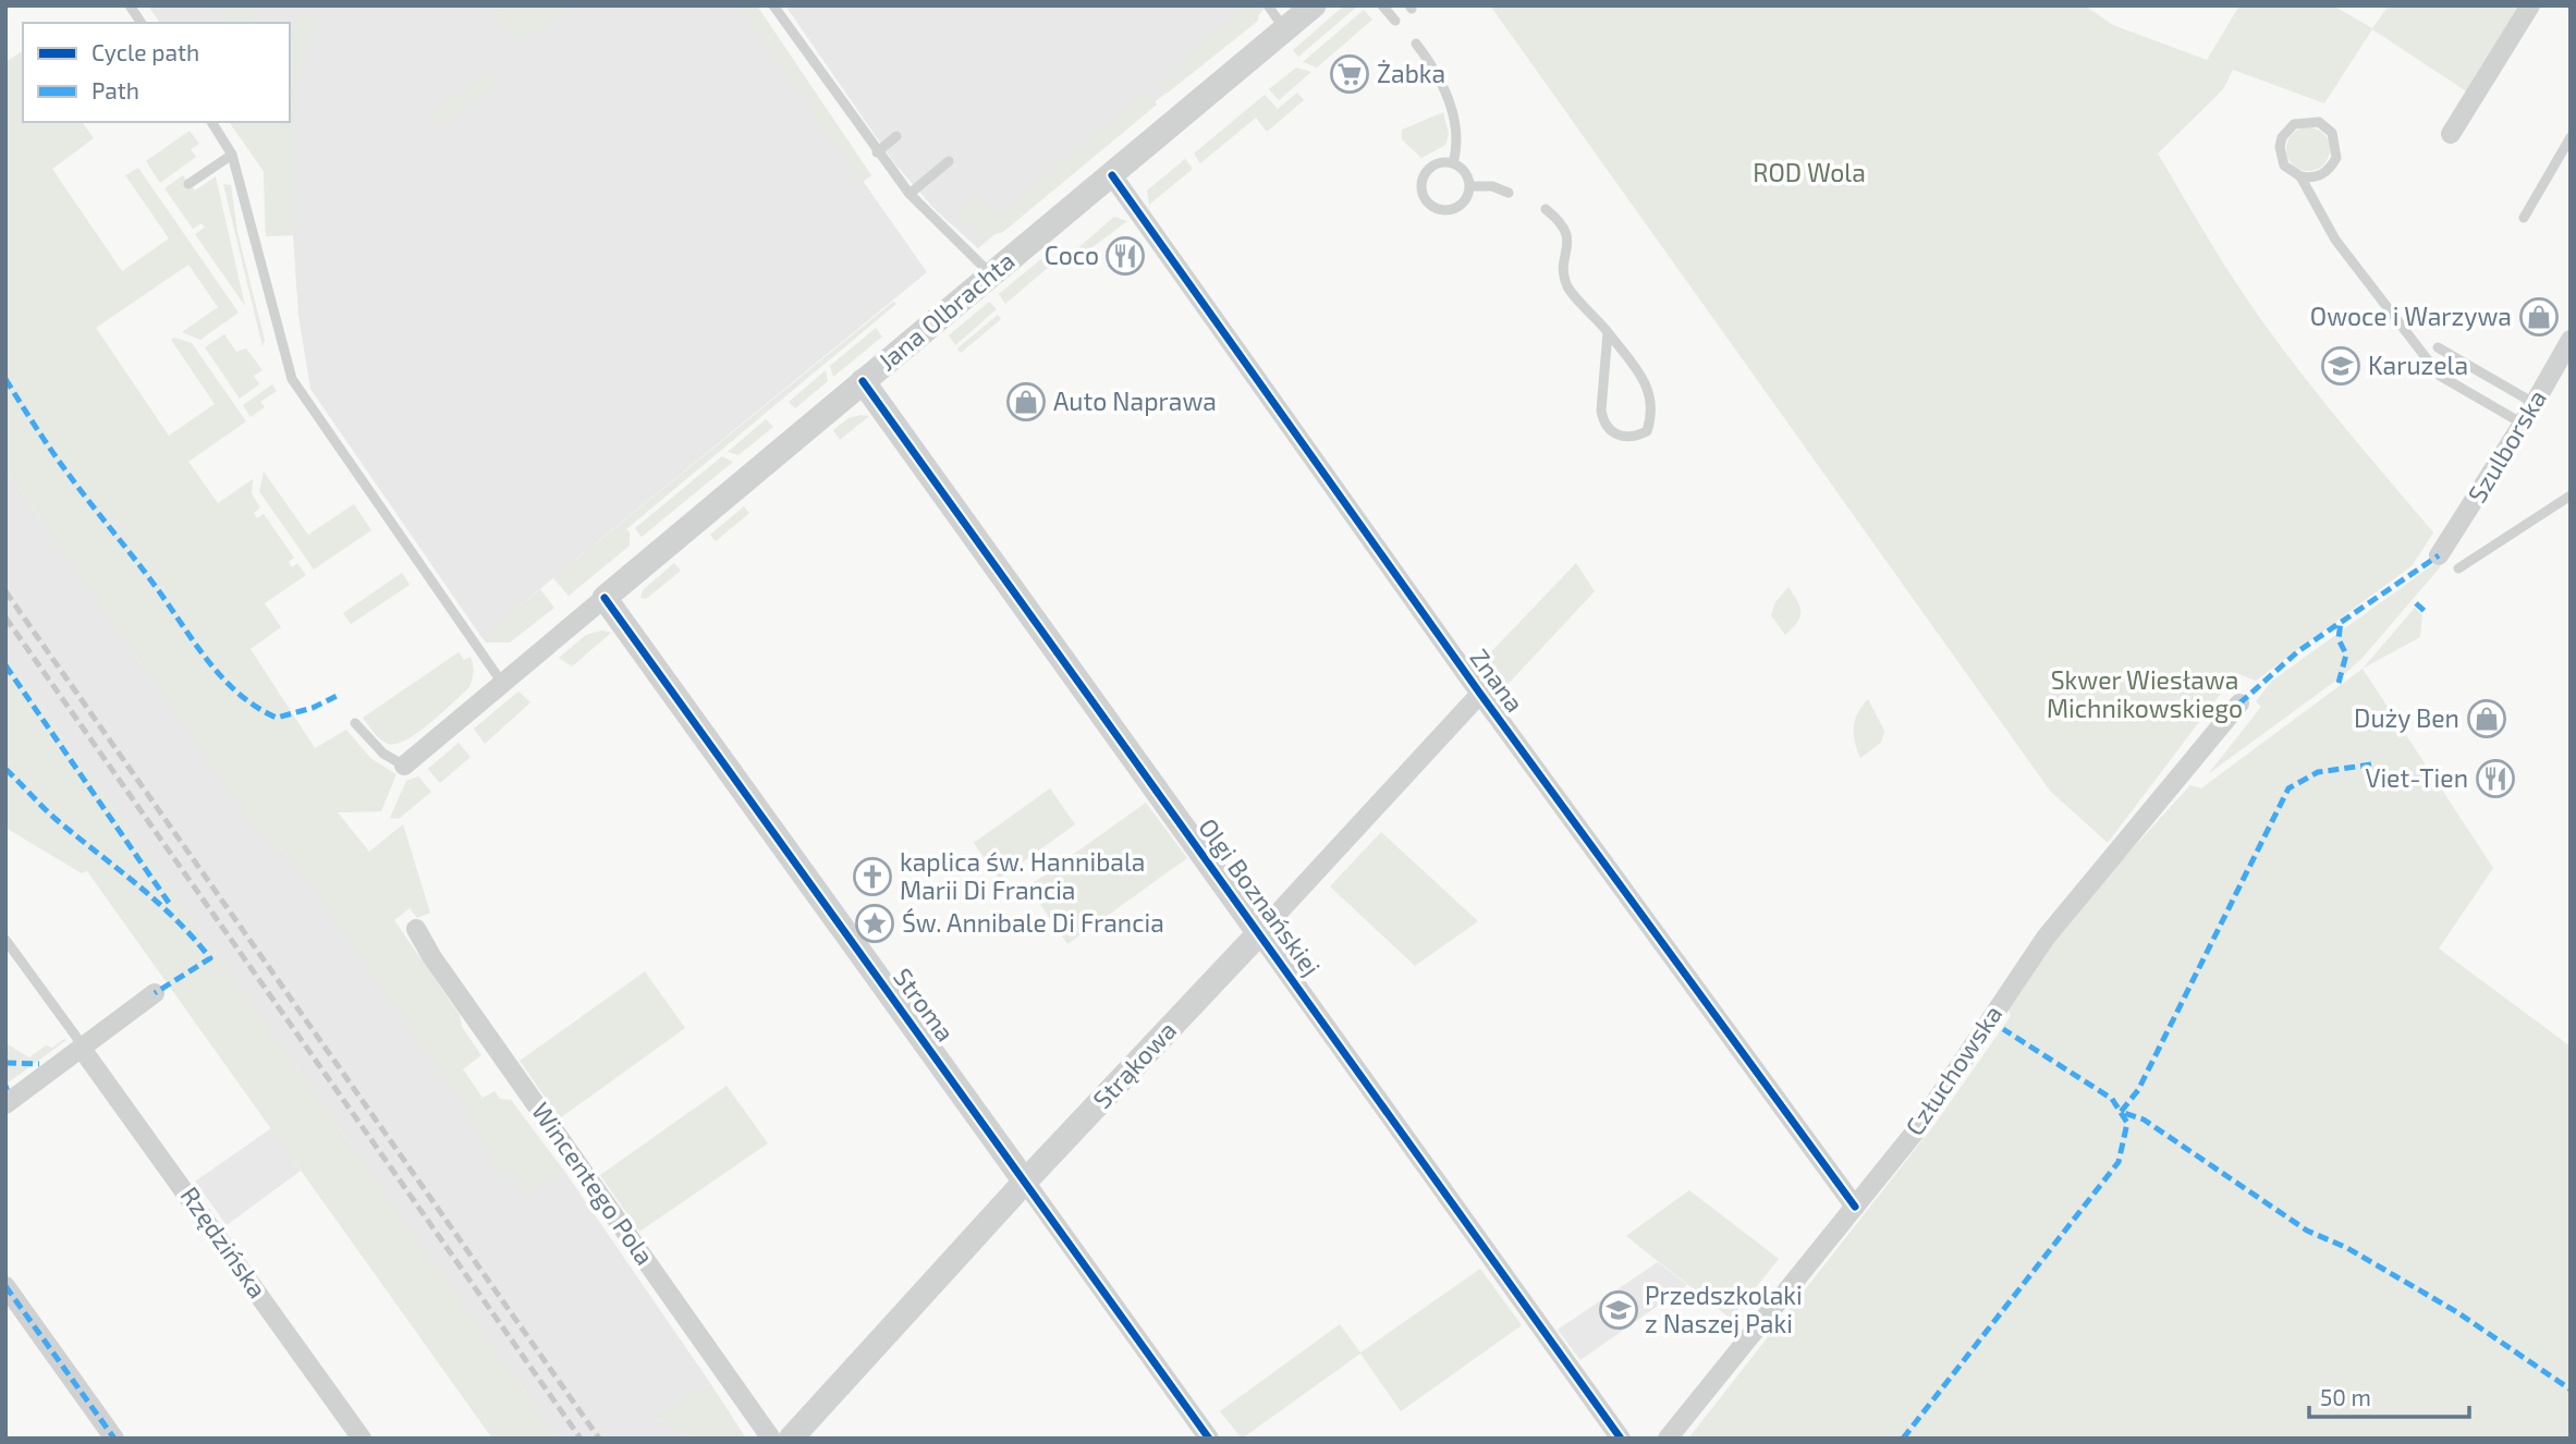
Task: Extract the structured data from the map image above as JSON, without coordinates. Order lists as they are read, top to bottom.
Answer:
{
  "streets": {
    "street": [
      "Jana Olbrachta",
      "Szulborska",
      "Znana",
      "Olgi Boznańskiej",
      "Stroma",
      "Strąkowa",
      "Człuchowska",
      "Wincentego Pola",
      "Rzędzińska"
    ]
  },
  "crossings": [
    ["Jana Olbrachta", "Znana"],
    ["Jana Olbrachta", "Olgi Boznańskiej"],
    ["Jana Olbrachta", "Stroma"],
    ["Znana", "Strąkowa"],
    ["Znana", "Człuchowska"],
    ["Olgi Boznańskiej", "Strąkowa"],
    ["Stroma", "Strąkowa"]
  ],
  "parks": ["ROD Wola", "Skwer Wiesława Michnikowskiego"],
  "places": {
    "supermarket": ["Żabka"],
    "restaurant": ["Coco", "Viet-Tien"],
    "shop": ["Owoce i Warzywa", "Auto Naprawa", "Duży Ben"],
    "school or university": ["Karuzela", "Przedszkolaki z Naszej Paki"],
    "church": ["kaplica św. Hannibala Marii Di Francia"],
    "place": ["Św. Annibale Di Francia"]
  },
  "legend": ["Cycle path", "Path"],
  "scale_bar": "50 m"
}
